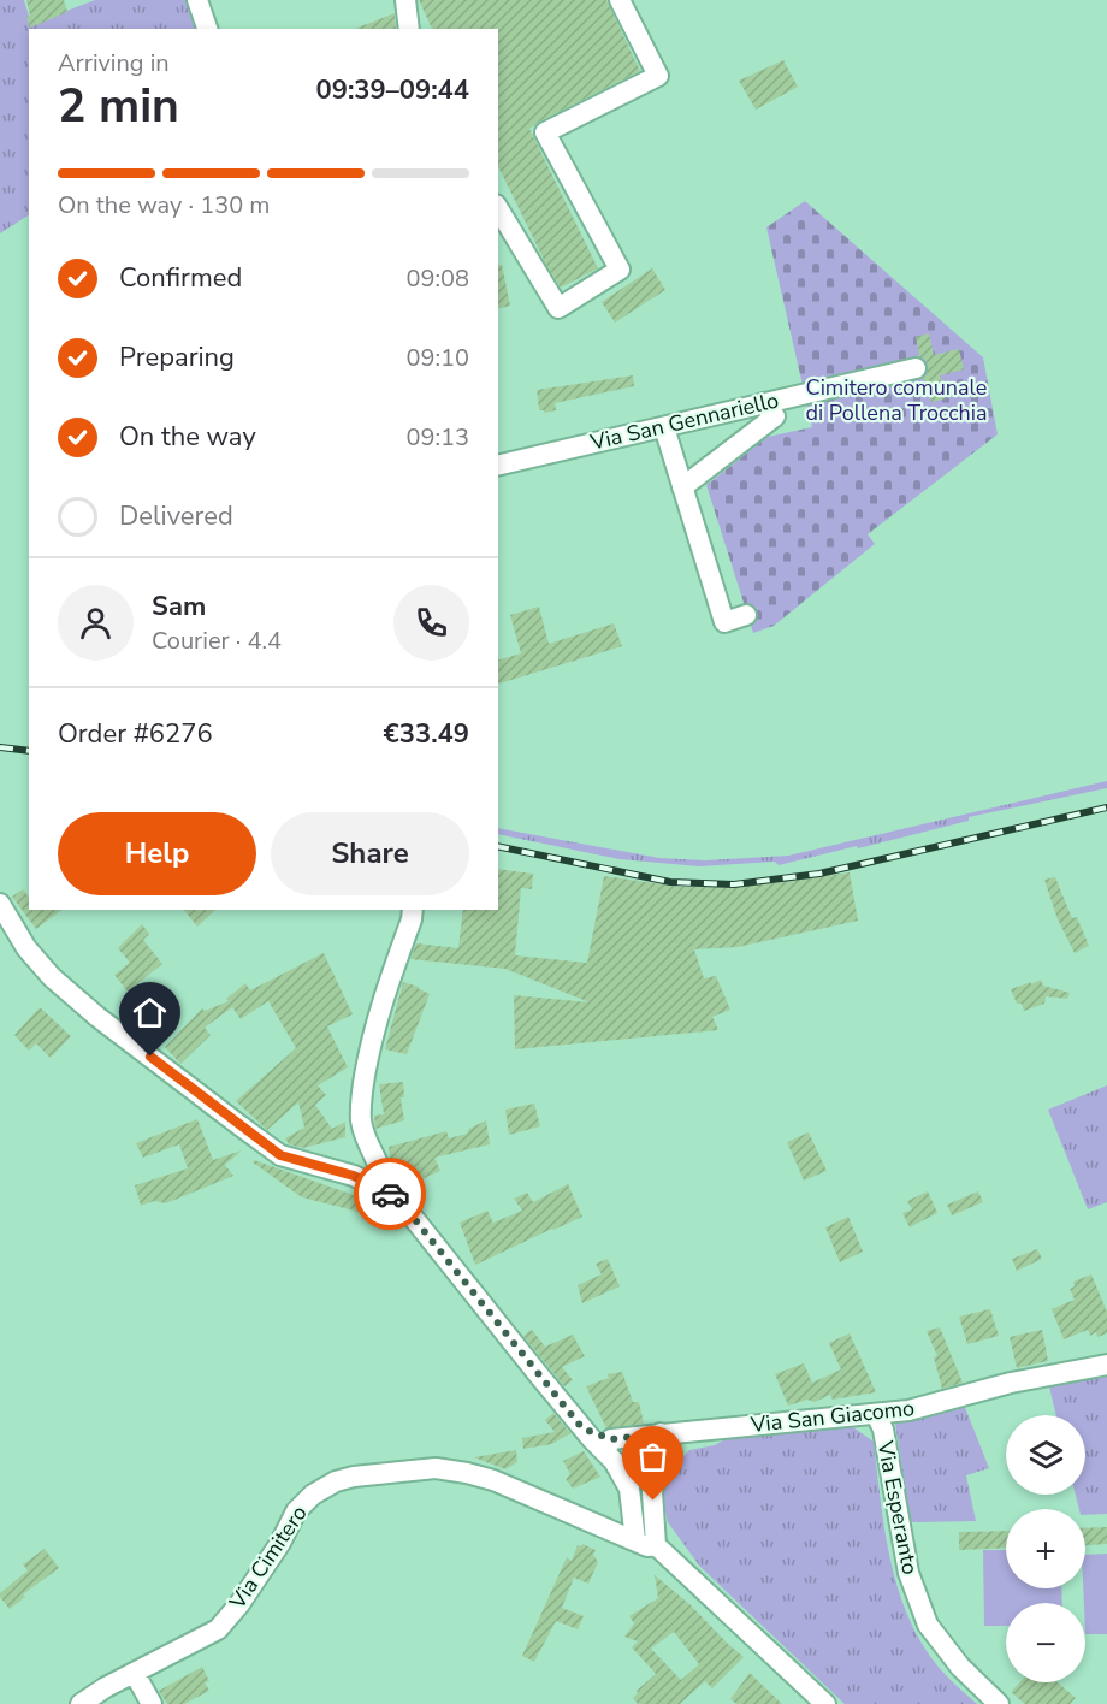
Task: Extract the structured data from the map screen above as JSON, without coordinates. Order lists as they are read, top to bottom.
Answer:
{
  "streets": {
    "street": [
      "Via San Gennariello",
      "Via San Giacomo",
      "Via Esperanto",
      "Via Cimitero"
    ]
  },
  "crossings": [
    ["Via San Giacomo", "Via Esperanto"]
  ],
  "parks": ["Cimitero comunale di Pollena Trocchia"],
  "page": {
    "heading": ["2 min", "Arriving in", "09:39–09:44"],
    "panel": [
      "Sam",
      "Courier · 4.4",
      "Order #6276",
      "€33.49"
    ],
    "bar": "On the way · 130 m",
    "list": [
      ["Confirmed", "09:08"],
      ["Preparing", "09:10"],
      ["On the way", "09:13"],
      "Delivered"
    ],
    "buttons": ["Help", "Share"],
    "map_buttons": ["+", "−"]
  }
}
